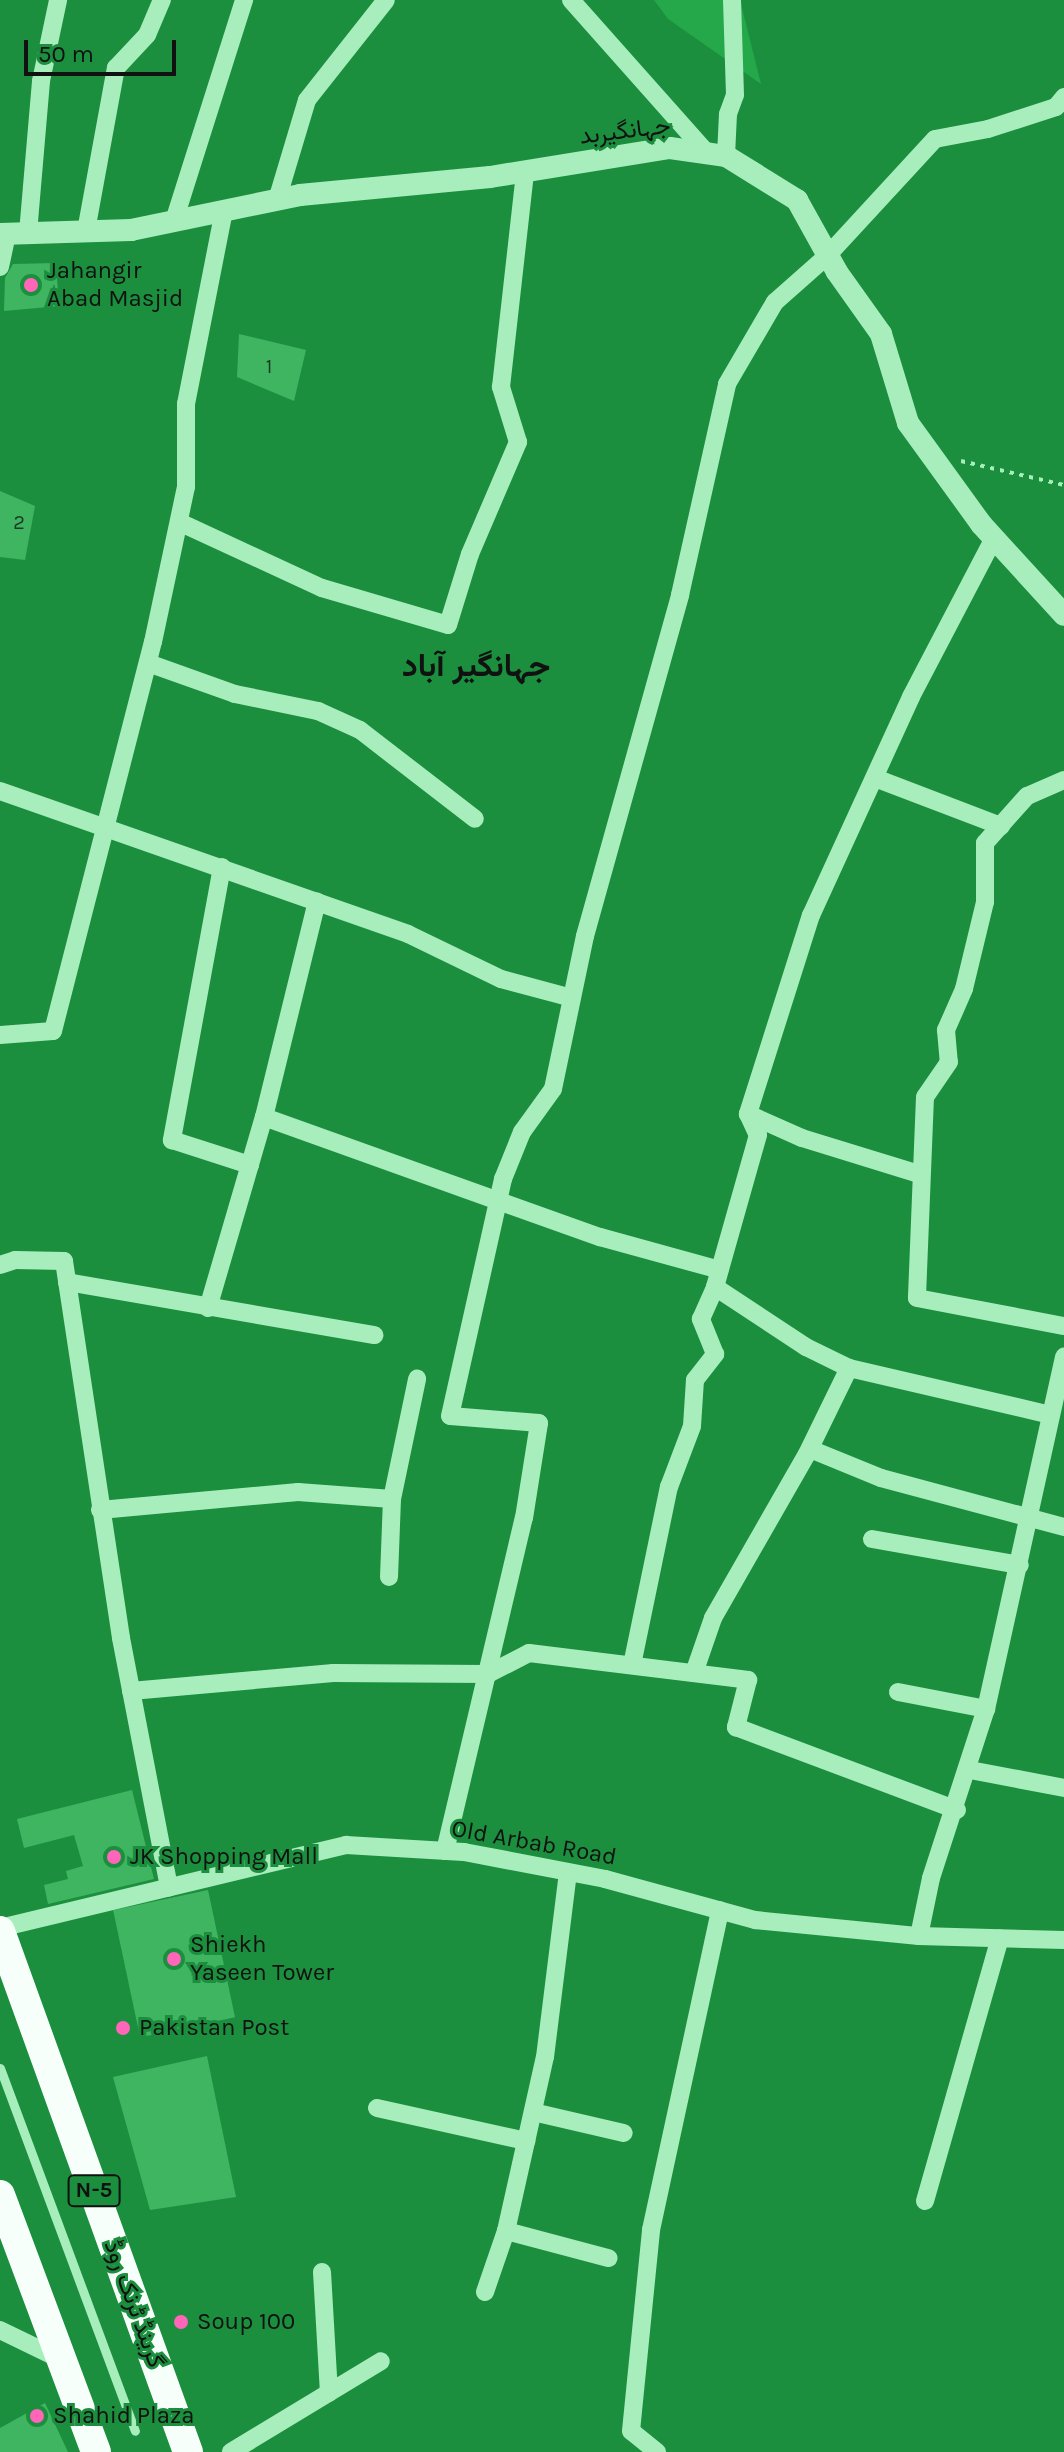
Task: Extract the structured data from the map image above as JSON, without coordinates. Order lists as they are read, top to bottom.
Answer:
{
  "streets": {
    "highway": ["N-5", "گرینڈ ٹرنک روڈ"],
    "street": ["جہانگیربد", "Old Arbab Road"]
  },
  "crossings": [
    ["Old Arbab Road", "گرینڈ ٹرنک روڈ"]
  ],
  "districts": ["جہانگیر آباد"],
  "places": [
    "Jahangir Abad Masjid",
    "JK Shopping Mall",
    "Shiekh Yaseen Tower",
    "Pakistan Post",
    "Soup 100",
    "Shahid Plaza"
  ],
  "house_numbers": ["1", "2"],
  "scale_bar": "50 m"
}
